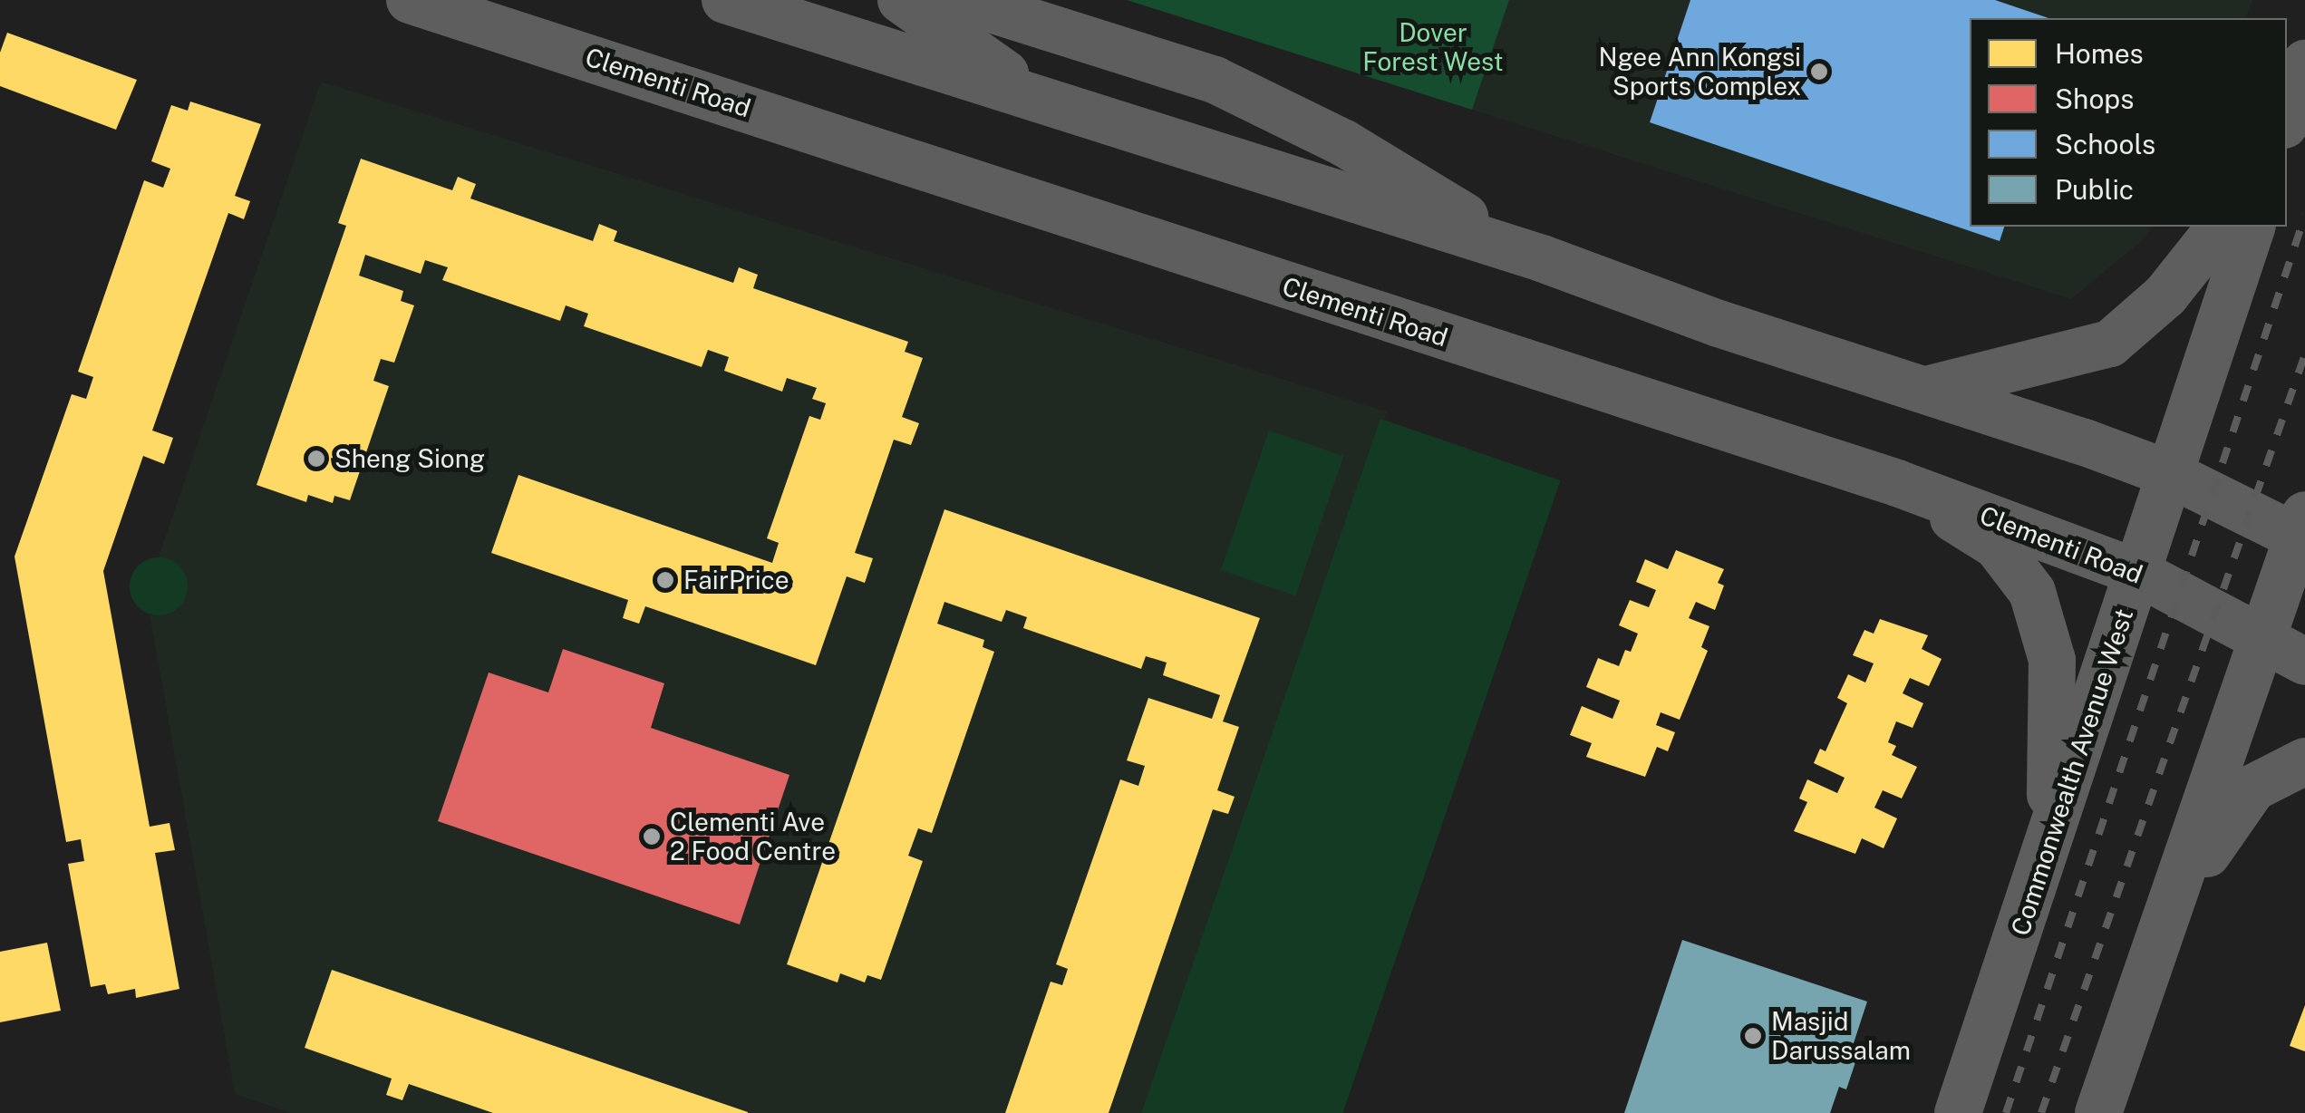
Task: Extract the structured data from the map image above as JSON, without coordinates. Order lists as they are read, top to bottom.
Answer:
{
  "streets": {
    "main road": ["Clementi Road", "Commonwealth Avenue West"]
  },
  "crossings": [
    ["Clementi Road", "Commonwealth Avenue West"]
  ],
  "parks": ["Dover Forest West"],
  "places": [
    "Ngee Ann Kongsi Sports Complex",
    "Sheng Siong",
    "FairPrice",
    "Clementi Ave 2 Food Centre",
    "Masjid Darussalam"
  ],
  "legend": [
    "Homes",
    "Shops",
    "Schools",
    "Public"
  ]
}
